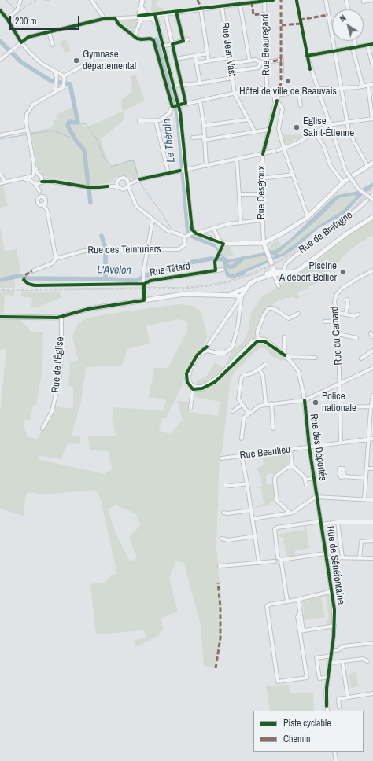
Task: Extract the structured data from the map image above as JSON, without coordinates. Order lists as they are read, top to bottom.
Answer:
{
  "streets": {
    "main road": ["Rue Desgroux"],
    "street": [
      "Rue Beauregard",
      "Rue Jean Vast",
      "Rue de Bretagne",
      "Rue des Teinturiers",
      "Rue Tétard",
      "Rue du Camard",
      "Rue de l'Église",
      "Rue des Déportés",
      "Rue Beaulieu",
      "Rue de Sénéfontaine"
    ]
  },
  "crossings": [
    ["Rue Beauregard", "Rue Desgroux"],
    ["Rue du Camard", "Rue Beaulieu"],
    ["Rue des Déportés", "Rue Beaulieu"],
    ["Rue des Déportés", "Rue de Sénéfontaine"]
  ],
  "water": ["Le Thérain", "L'Avelon"],
  "places": [
    "Gymnase départemental",
    "Hôtel de ville de Beauvais",
    "Église Saint-Étienne",
    "Piscine Aldebert Bellier",
    "Police nationale"
  ],
  "legend": ["Piste cyclable", "Chemin"],
  "scale_bar": "200 m",
  "north": "top left"
}
